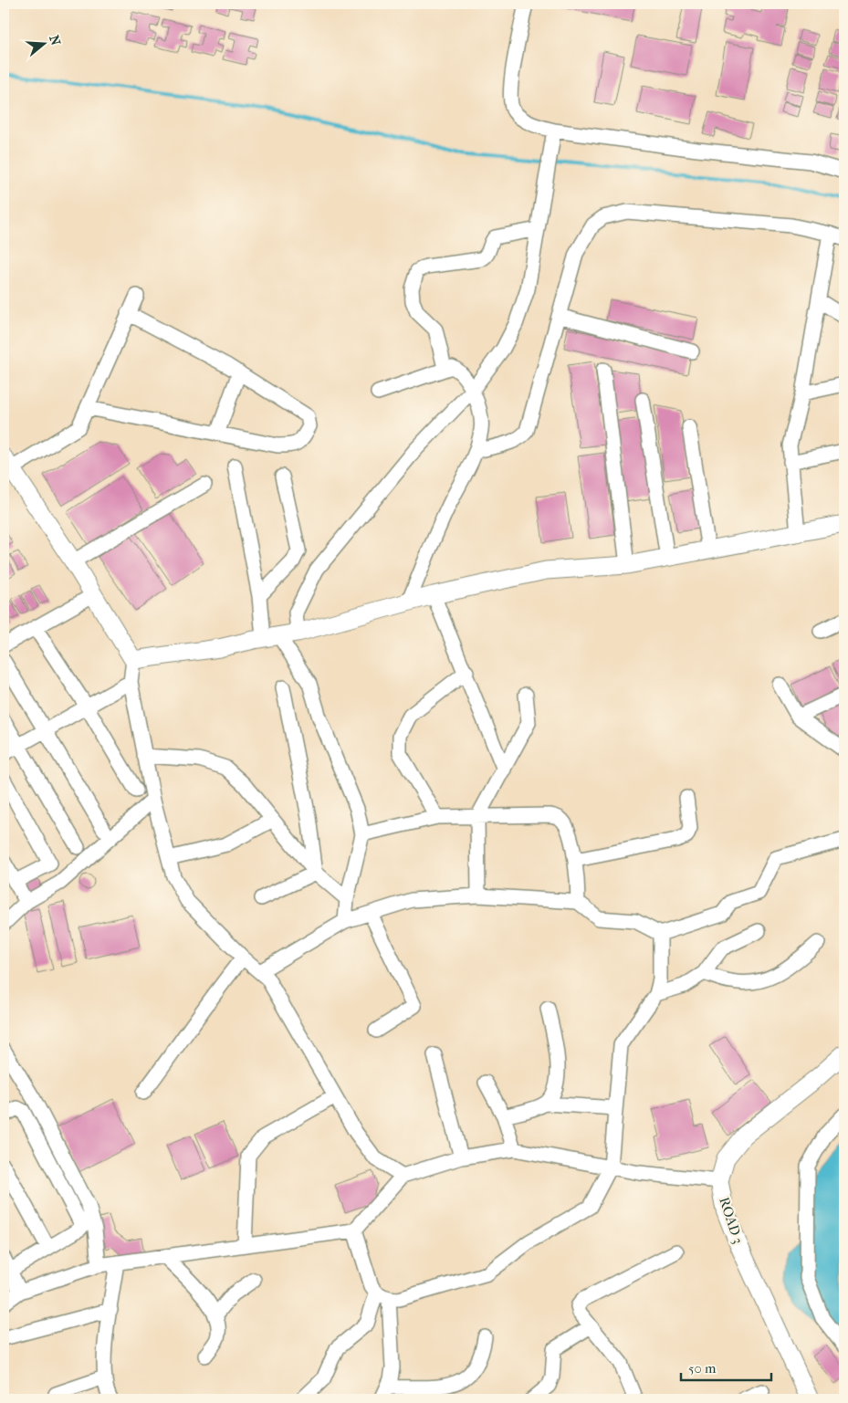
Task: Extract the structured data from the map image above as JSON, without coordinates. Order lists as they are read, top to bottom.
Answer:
{
  "streets": {
    "street": ["ROAD 3"]
  },
  "scale_bar": "50 m",
  "north": "right"
}
